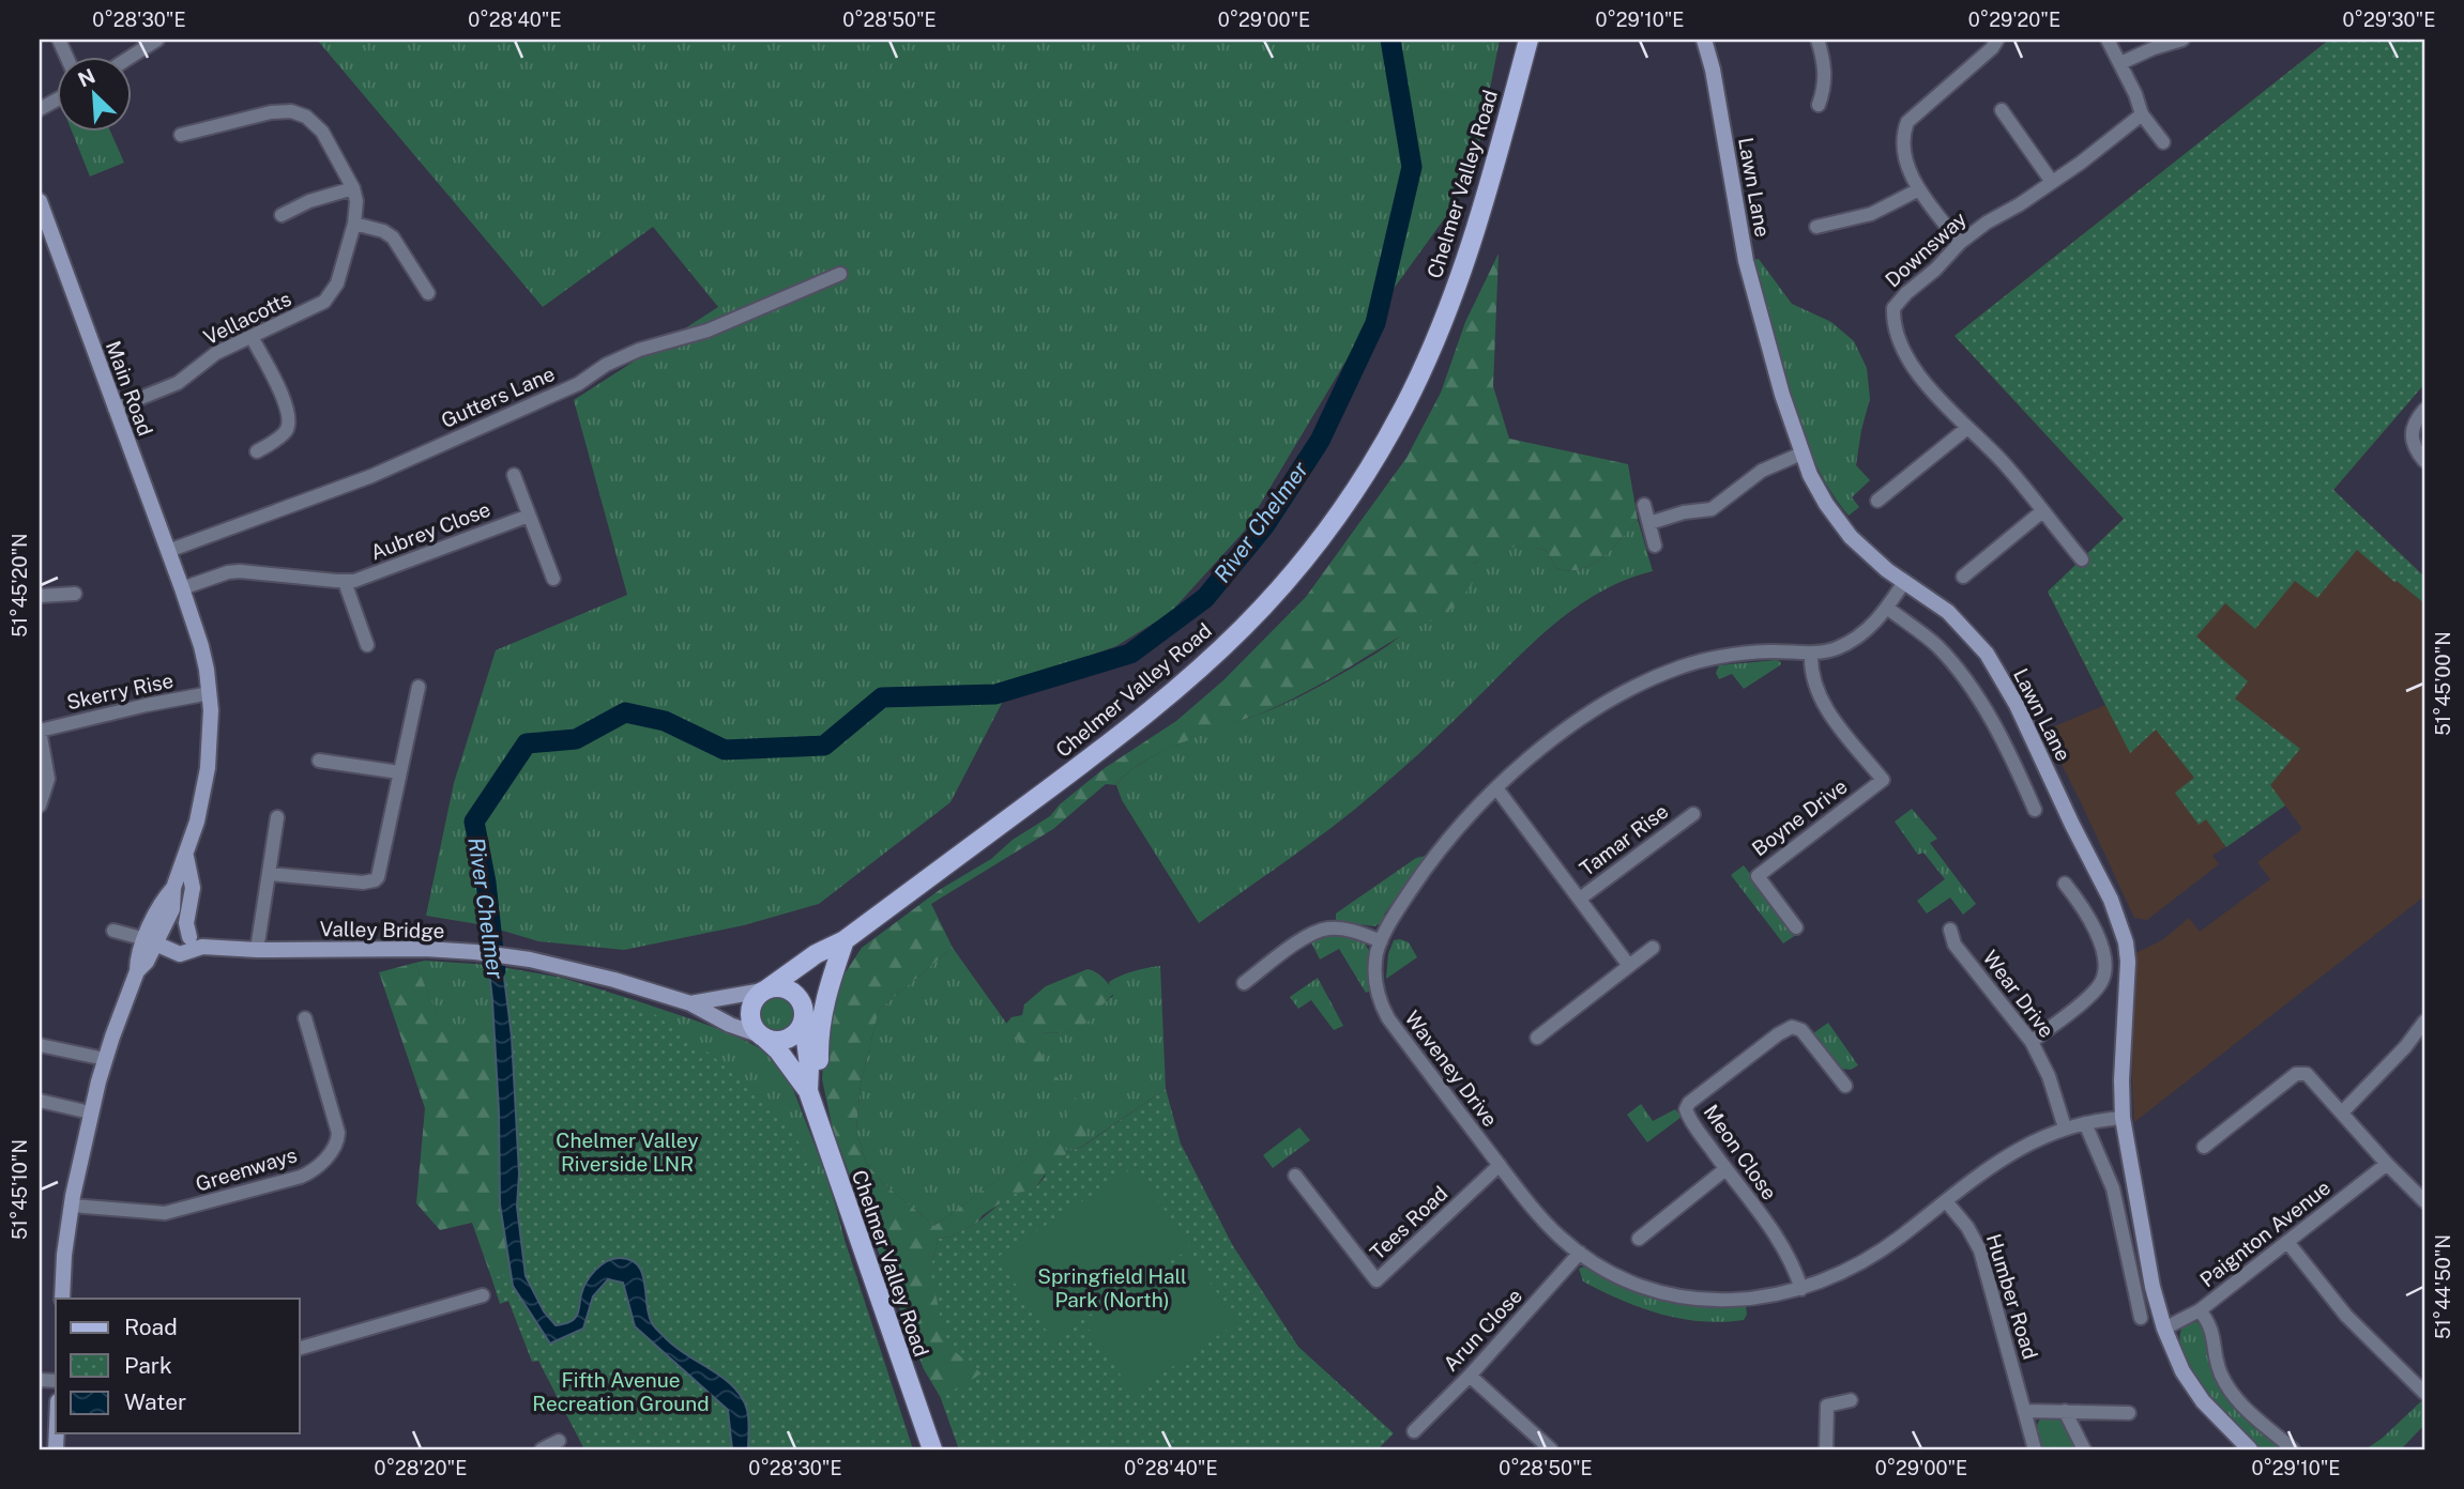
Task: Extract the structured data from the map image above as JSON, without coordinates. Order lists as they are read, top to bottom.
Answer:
{
  "streets": {
    "main road": ["Chelmer Valley Road"],
    "street": [
      "Lawn Lane",
      "Downsway",
      "Vellacotts",
      "Main Road",
      "Gutters Lane",
      "Aubrey Close",
      "Skerry Rise",
      "Boyne Drive",
      "Tamar Rise",
      "Valley Bridge",
      "Wear Drive",
      "Waveney Drive",
      "Meon Close",
      "Greenways",
      "Tees Road",
      "Paignton Avenue",
      "Humber Road",
      "Arun Close"
    ]
  },
  "crossings": [
    ["Chelmer Valley Road", "Valley Bridge"],
    ["Lawn Lane", "Waveney Drive"],
    ["Lawn Lane", "Paignton Avenue"],
    ["Vellacotts", "Main Road"],
    ["Main Road", "Gutters Lane"],
    ["Main Road", "Aubrey Close"],
    ["Main Road", "Skerry Rise"],
    ["Main Road", "Valley Bridge"],
    ["Main Road", "Greenways"],
    ["Boyne Drive", "Waveney Drive"],
    ["Tamar Rise", "Waveney Drive"],
    ["Wear Drive", "Waveney Drive"],
    ["Waveney Drive", "Meon Close"],
    ["Waveney Drive", "Tees Road"],
    ["Waveney Drive", "Humber Road"],
    ["Waveney Drive", "Arun Close"]
  ],
  "water": ["River Chelmer"],
  "parks": ["Chelmer Valley Riverside LNR", "Springfield Hall Park (North)", "Fifth Avenue Recreation Ground"],
  "legend": ["Road", "Park", "Water"],
  "north": "top left",
  "coordinates": [
    "0°28'30\"E",
    "0°28'40\"E",
    "0°28'50\"E",
    "0°29'00\"E",
    "0°29'10\"E",
    "0°29'20\"E",
    "0°29'30\"E",
    "51°45'20\"N",
    "51°45'00\"N",
    "51°45'10\"N",
    "51°44'50\"N",
    "0°28'20\"E"
  ]
}
